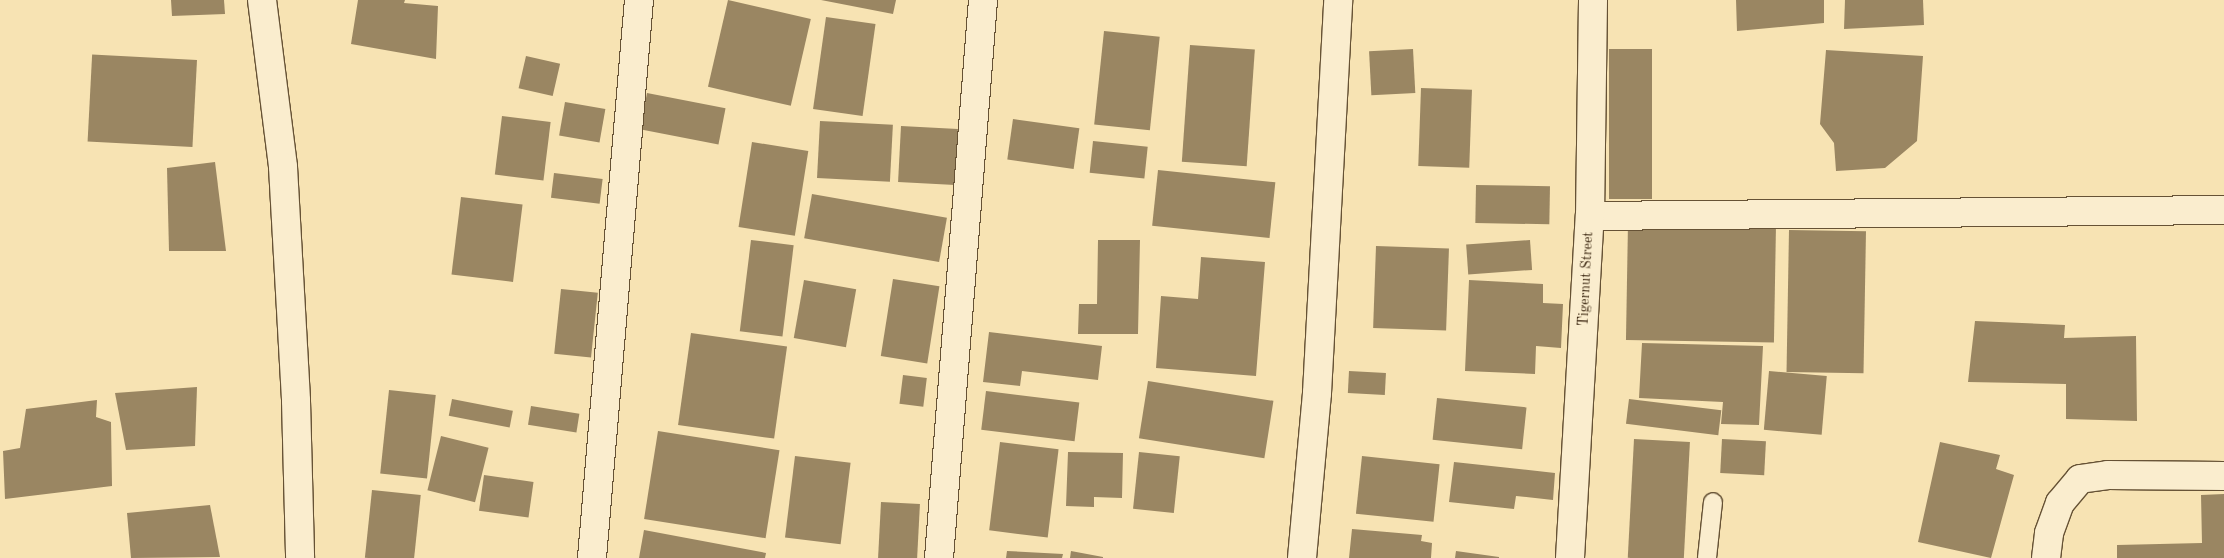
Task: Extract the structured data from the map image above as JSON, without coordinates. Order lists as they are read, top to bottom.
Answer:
{
  "streets": {
    "street": ["Tigernut Street"]
  }
}
